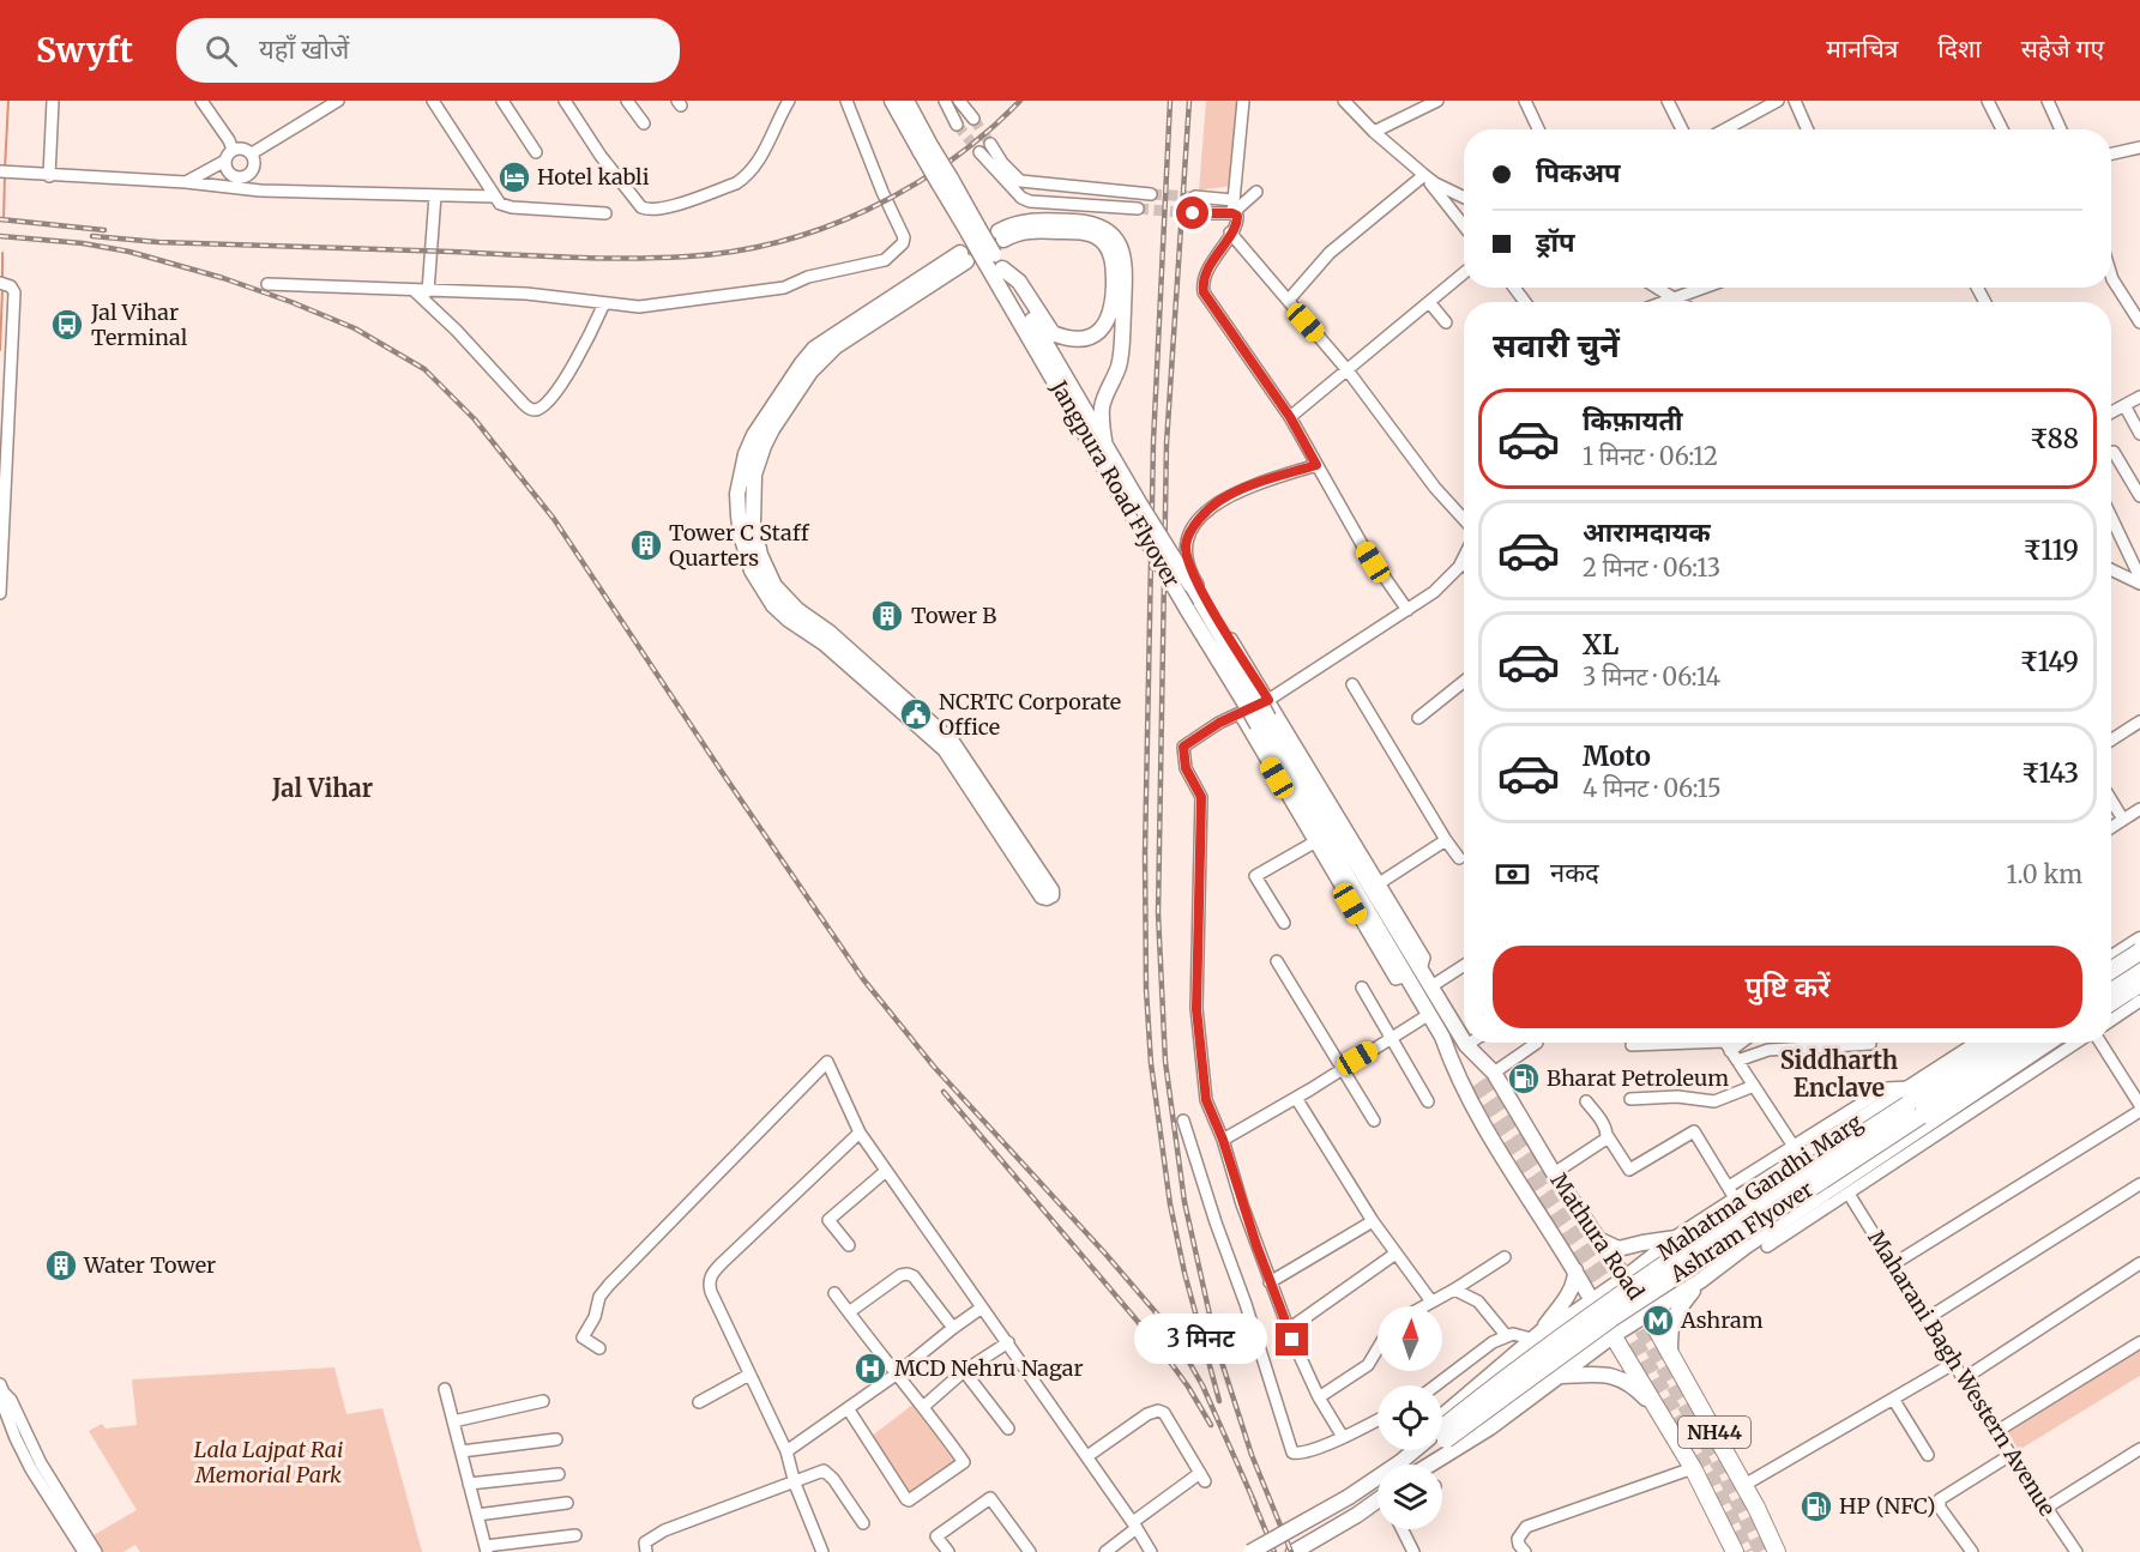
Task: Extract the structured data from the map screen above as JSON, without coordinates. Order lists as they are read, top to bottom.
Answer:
{
  "streets": {
    "highway": ["Ashram Flyover", "Mathura Road", "NH44"],
    "main road": ["Jangpura Road Flyover", "Mahatma Gandhi Marg"],
    "street": ["Maharani Bagh Western Avenue"]
  },
  "crossings": [
    ["Jangpura Road Flyover", "Mathura Road"],
    ["Mahatma Gandhi Marg", "Mathura Road"]
  ],
  "districts": ["Jal Vihar", "Siddharth Enclave"],
  "parks": ["Lala Lajpat Rai Memorial Park"],
  "places": {
    "hotel": ["Hotel kabli"],
    "bus stop": ["Jal Vihar Terminal"],
    "building": ["Tower C Staff Quarters", "Tower B", "Water Tower"],
    "public building": ["NCRTC Corporate Office"],
    "fuel station": ["Bharat Petroleum", "HP (NFC)"],
    "metro station": ["Ashram"],
    "hospital": ["MCD Nehru Nagar"]
  },
  "north": "top",
  "page": {
    "header": "Swyft",
    "search": "यहाँ खोजें",
    "nav": ["मानचित्र", "दिशा", "सहेजे गए"],
    "banner": ["पिकअप", "ड्रॉप"],
    "heading": "सवारी चुनें",
    "list": [
      {
        "name": "किफ़ायती",
        "note": "1 मिनट · 06:12",
        "value": "₹88"
      },
      {
        "name": "आरामदायक",
        "note": "2 मिनट · 06:13",
        "value": "₹119"
      },
      {
        "name": "XL",
        "note": "3 मिनट · 06:14",
        "value": "₹149"
      },
      {
        "name": "Moto",
        "note": "4 मिनट · 06:15",
        "value": "₹143"
      }
    ],
    "pay": ["नकद", "1.0 km"],
    "buttons": "पुष्टि करें",
    "bubble": "3 मिनट"
  }
}
